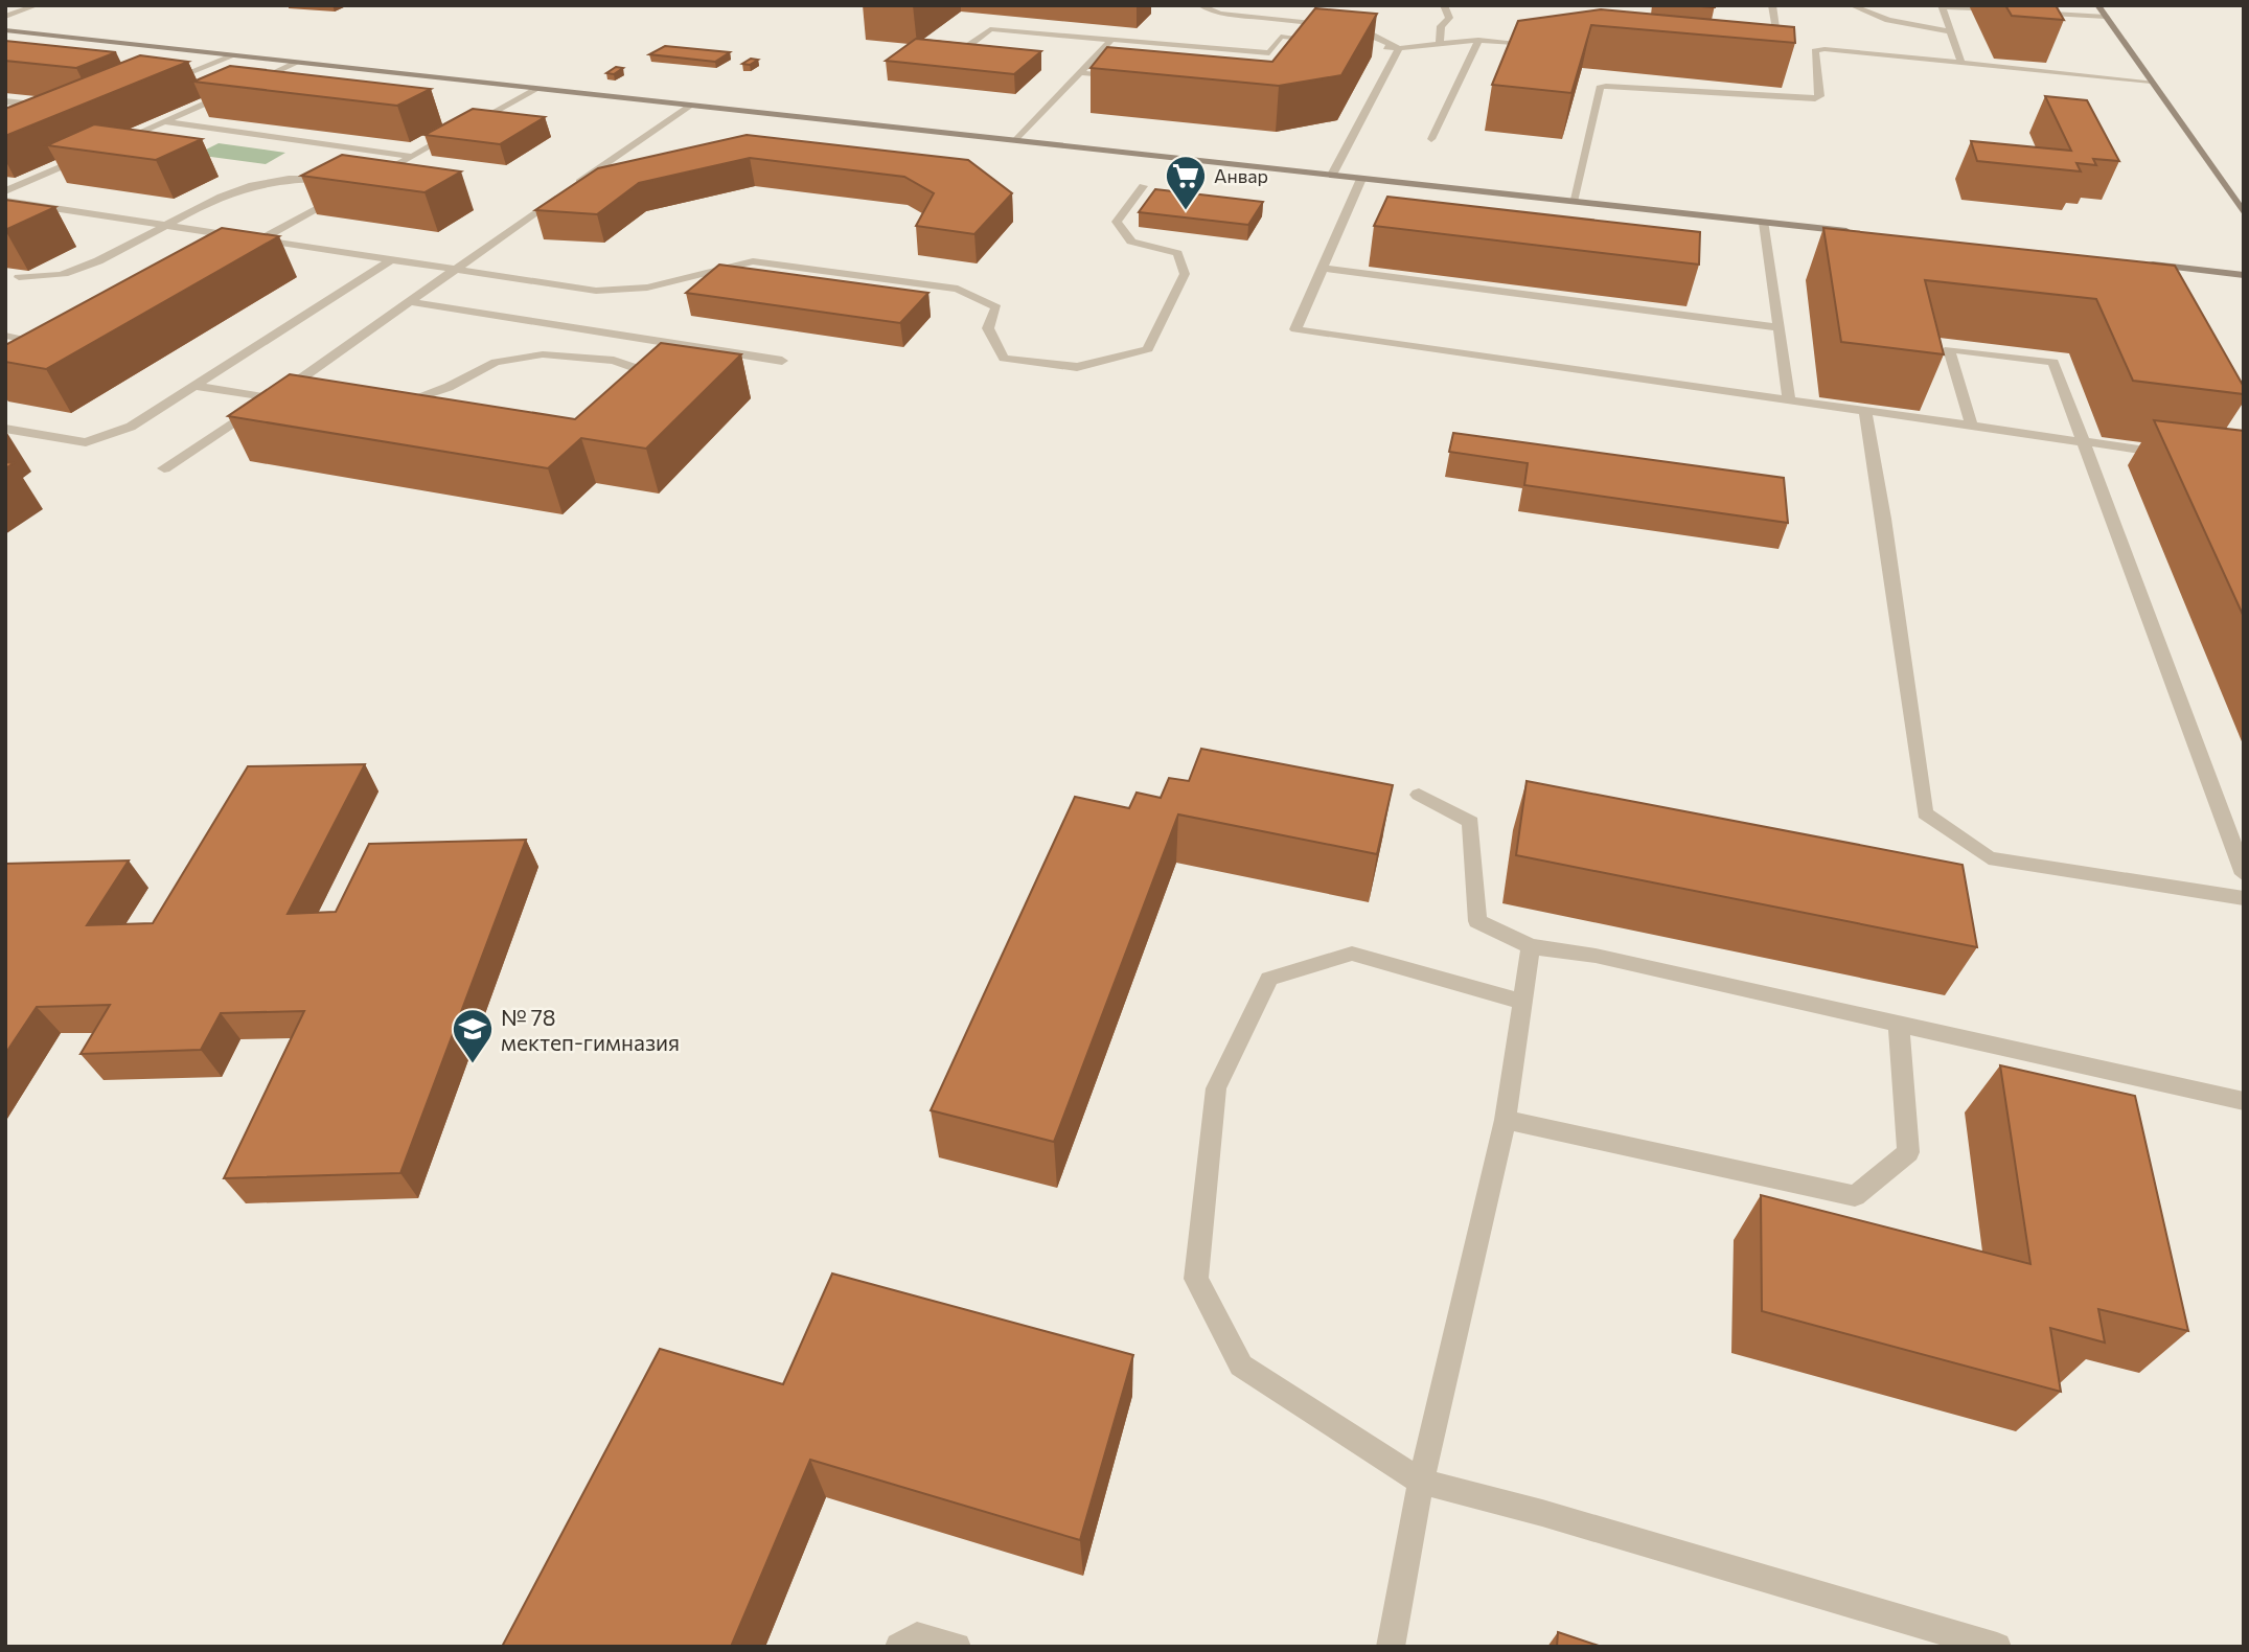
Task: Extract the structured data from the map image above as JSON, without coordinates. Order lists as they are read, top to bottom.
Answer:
{
  "places": {
    "supermarket": ["Анвар"],
    "school or university": ["№ 78 мектеп-гимназия"]
  }
}
